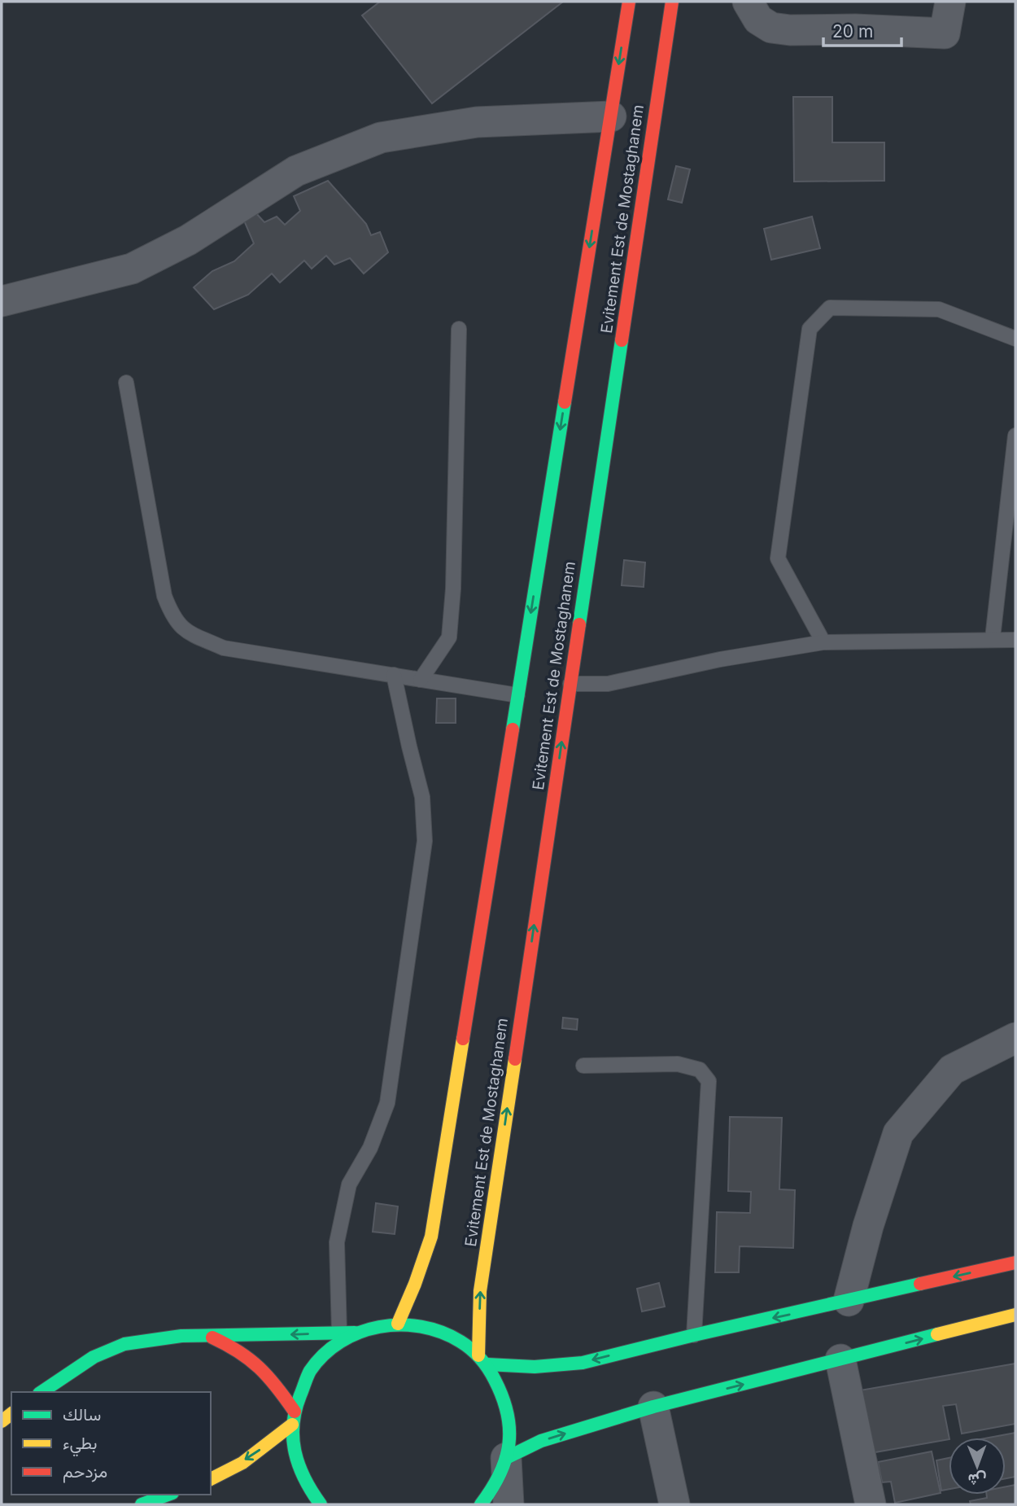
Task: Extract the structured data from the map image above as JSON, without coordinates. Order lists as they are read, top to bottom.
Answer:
{
  "streets": {
    "main road": ["Evitement Est de Mostaghanem"]
  },
  "legend": ["سالك", "بطيء", "مزدحم"],
  "scale_bar": "20 m",
  "north": "bottom"
}
